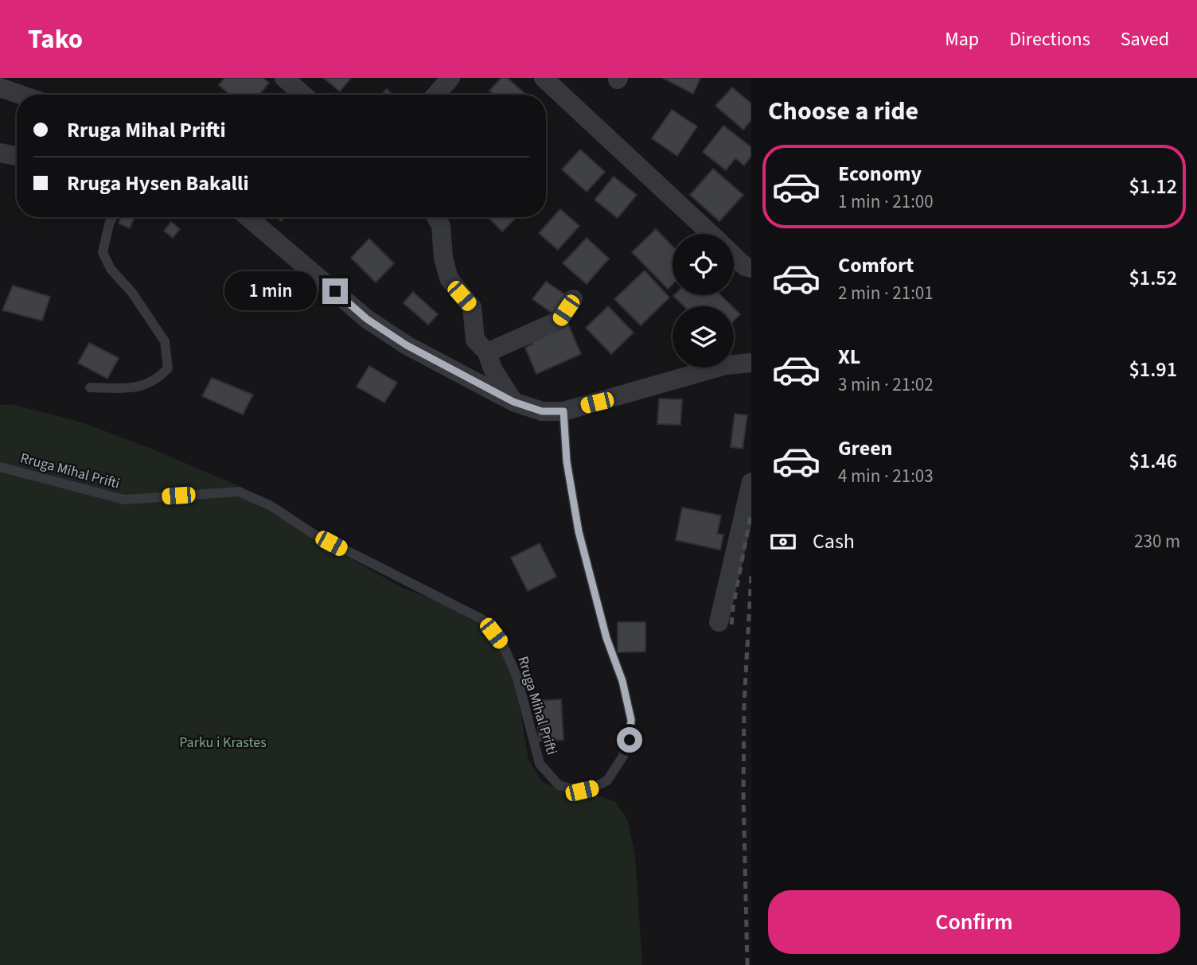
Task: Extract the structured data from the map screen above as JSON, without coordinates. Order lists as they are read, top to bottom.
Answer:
{
  "streets": {
    "lane": ["Rruga Mihal Prifti"]
  },
  "parks": ["Parku i Krastes"],
  "page": {
    "header": "Tako",
    "nav": ["Map", "Directions", "Saved"],
    "heading": "Choose a ride",
    "banner": ["Rruga Mihal Prifti", "Rruga Hysen Bakalli"],
    "list": [
      {
        "name": "Economy",
        "note": "1 min · 21:00",
        "value": "$1.12"
      },
      {
        "name": "Comfort",
        "note": "2 min · 21:01",
        "value": "$1.52"
      },
      {
        "name": "XL",
        "note": "3 min · 21:02",
        "value": "$1.91"
      },
      {
        "name": "Green",
        "note": "4 min · 21:03",
        "value": "$1.46"
      }
    ],
    "bubble": "1 min",
    "pay": ["Cash", "230 m"],
    "buttons": "Confirm"
  }
}
